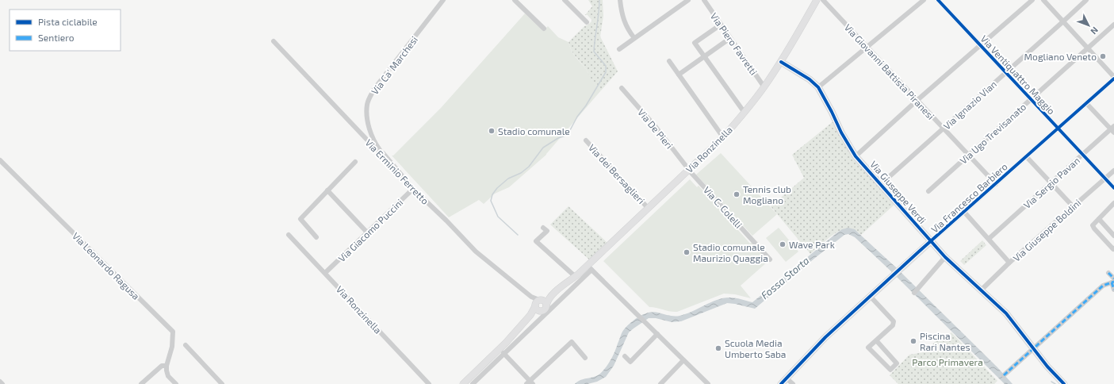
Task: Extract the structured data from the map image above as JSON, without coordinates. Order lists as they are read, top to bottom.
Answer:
{
  "streets": {
    "street": [
      "Via Piero Favretti",
      "Via Ca' Marchesi",
      "Via Giovanni Battista Piranesi",
      "Via Ventiquattro Maggio",
      "Via Ignazio Vian",
      "Via De Pieri",
      "Via Ugo Trevisanato",
      "Via Ronzinella",
      "Via Erminio Ferretto",
      "Via dei Bersaglieri",
      "Via Sergio Pavan",
      "Via Giuseppe Verdi",
      "Via Francesco Barbiero",
      "Via C. Colelli",
      "Via Giacomo Puccini",
      "Via Giuseppe Boldini",
      "Via Leonardo Ragusa"
    ]
  },
  "crossings": [
    ["Via Piero Favretti", "Via Ronzinella"],
    ["Via Ca' Marchesi", "Via Erminio Ferretto"],
    ["Via Giovanni Battista Piranesi", "Via Ignazio Vian"],
    ["Via Giovanni Battista Piranesi", "Via Ugo Trevisanato"],
    ["Via Giovanni Battista Piranesi", "Via Francesco Barbiero"],
    ["Via Ventiquattro Maggio", "Via Ignazio Vian"],
    ["Via Ventiquattro Maggio", "Via Ugo Trevisanato"],
    ["Via Ventiquattro Maggio", "Via Sergio Pavan"],
    ["Via Ventiquattro Maggio", "Via Francesco Barbiero"],
    ["Via Ventiquattro Maggio", "Via Giuseppe Boldini"],
    ["Via Ignazio Vian", "Via Giuseppe Verdi"],
    ["Via De Pieri", "Via Ronzinella"],
    ["Via De Pieri", "Via C. Colelli"],
    ["Via Ronzinella", "Via Erminio Ferretto"],
    ["Via Ronzinella", "Via dei Bersaglieri"],
    ["Via Ronzinella", "Via Giuseppe Verdi"],
    ["Via Ronzinella", "Via C. Colelli"],
    ["Via Erminio Ferretto", "Via Giacomo Puccini"],
    ["Via Giuseppe Verdi", "Via Francesco Barbiero"],
    ["Via Giuseppe Verdi", "Via Giuseppe Boldini"]
  ],
  "water": ["Fossa Storta"],
  "parks": ["Parco Primavera"],
  "places": [
    "Mogliano Veneto",
    "Stadio comunale",
    "Tennis club Mogliano",
    "Wave Park",
    "Stadio comunale Maurizio Quaggia",
    "Piscina Rari Nantes",
    "Scuola Media Umberto Saba"
  ],
  "legend": ["Pista ciclabile", "Sentiero"],
  "north": "bottom right"
}
